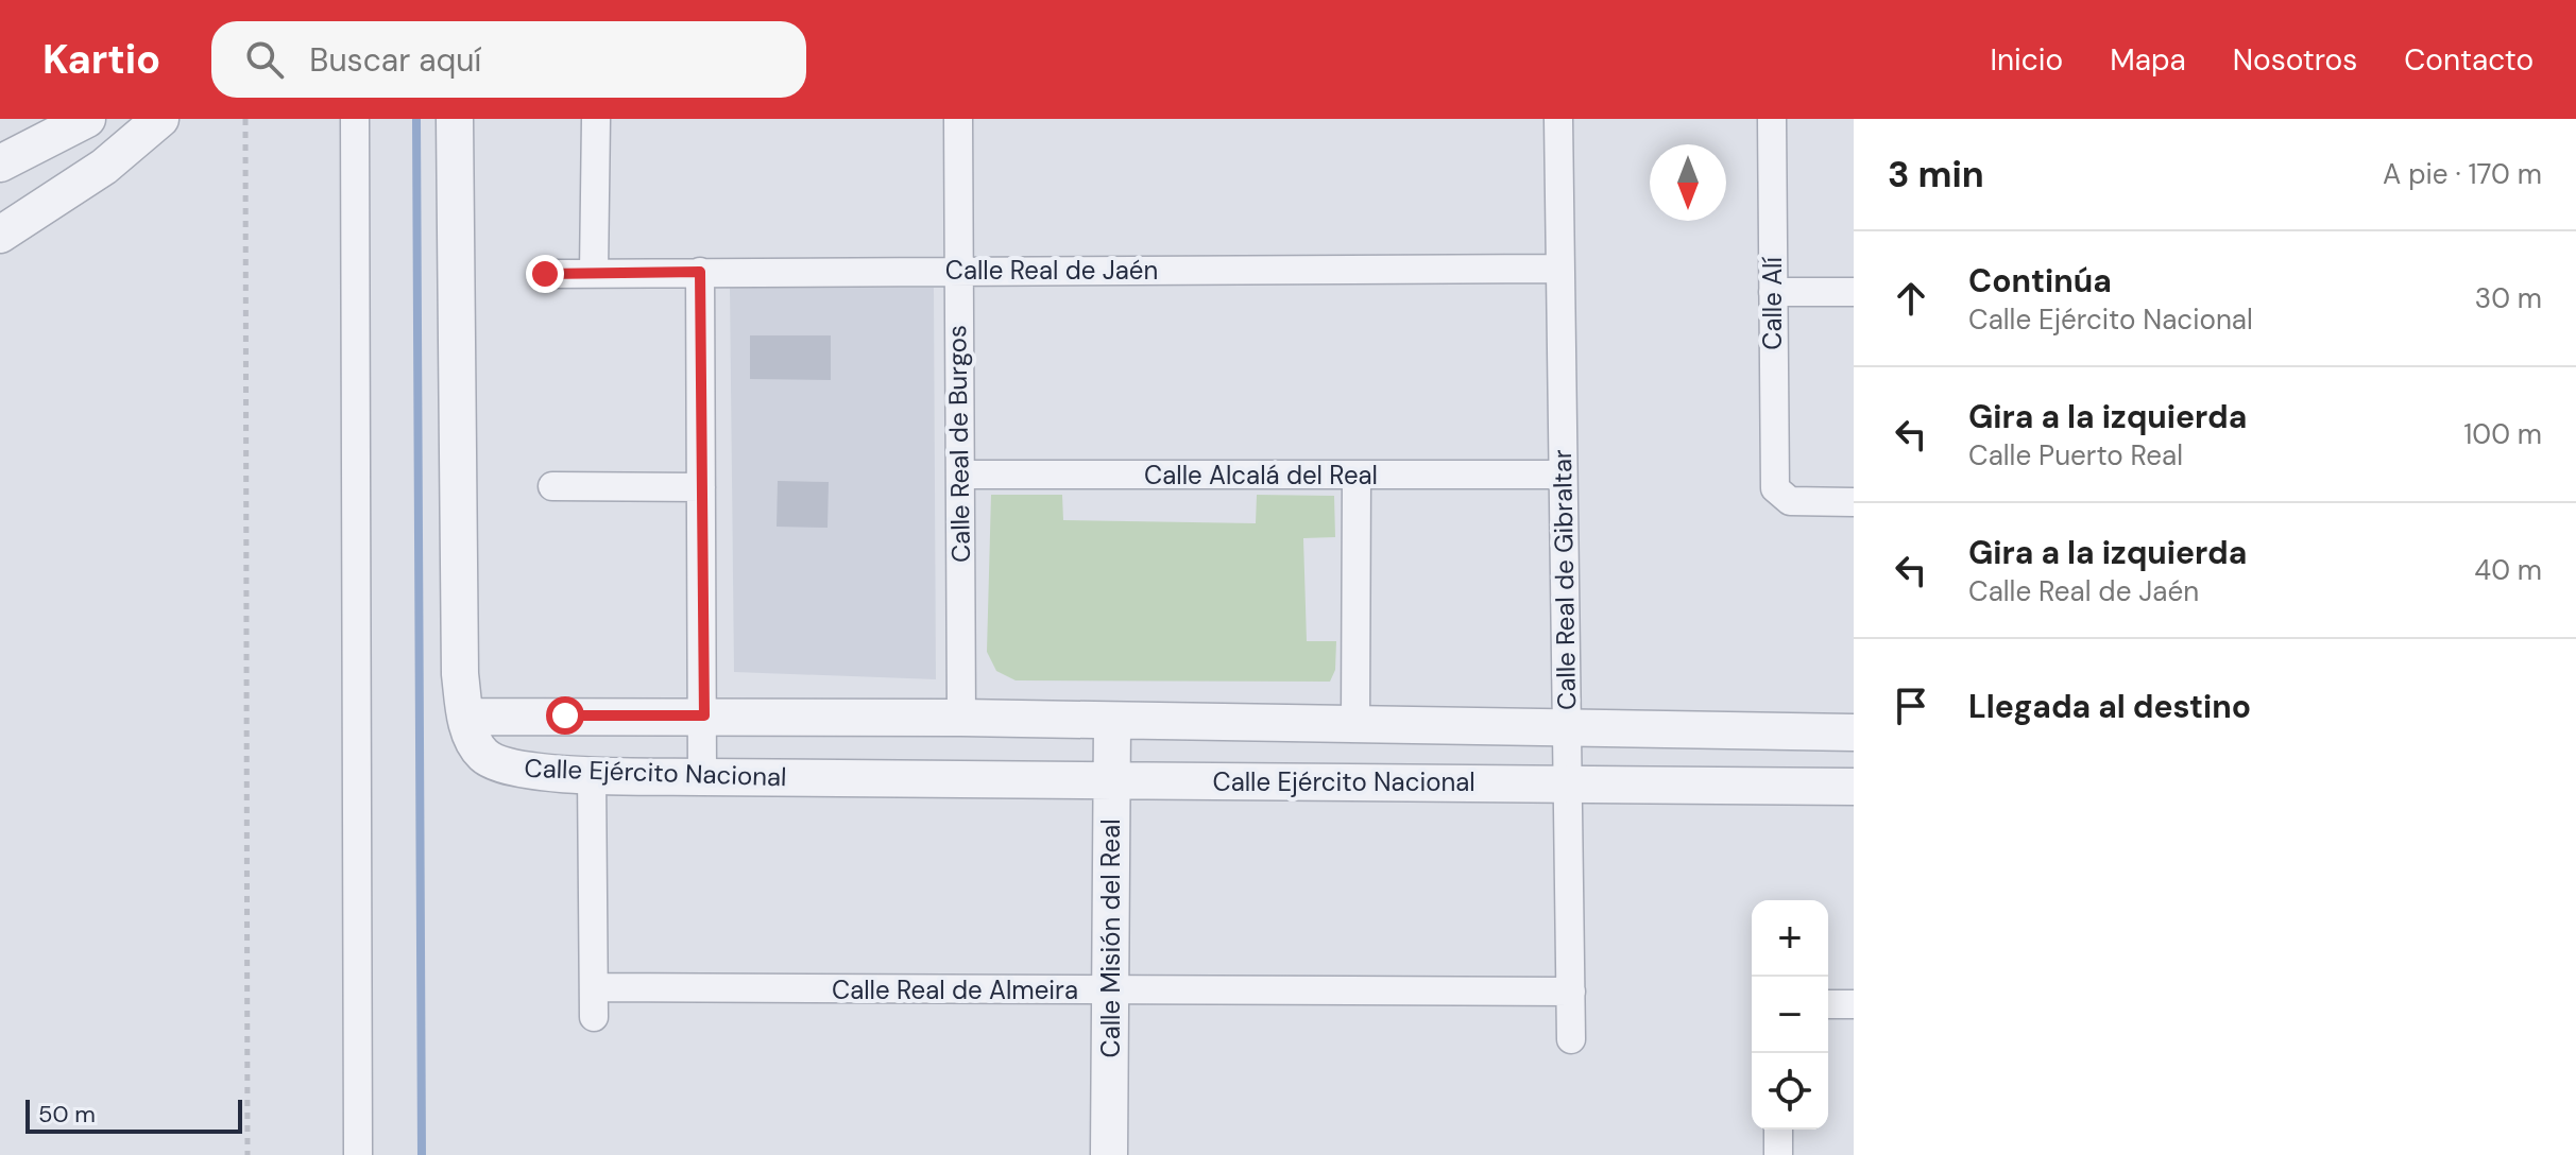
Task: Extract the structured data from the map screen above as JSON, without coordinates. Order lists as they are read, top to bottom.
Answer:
{
  "streets": {
    "street": [
      "Calle Real de Jaén",
      "Calle Alí",
      "Calle Real de Burgos",
      "Calle Alcalá del Real",
      "Calle Real de Gibraltar",
      "Calle Ejército Nacional",
      "Calle Misión del Real",
      "Calle Real de Almeira"
    ]
  },
  "crossings": [
    ["Calle Real de Jaén", "Calle Real de Burgos"],
    ["Calle Real de Jaén", "Calle Real de Gibraltar"],
    ["Calle Real de Burgos", "Calle Alcalá del Real"],
    ["Calle Real de Burgos", "Calle Ejército Nacional"],
    ["Calle Alcalá del Real", "Calle Real de Gibraltar"],
    ["Calle Real de Gibraltar", "Calle Ejército Nacional"],
    ["Calle Real de Gibraltar", "Calle Real de Almeira"],
    ["Calle Ejército Nacional", "Calle Misión del Real"],
    ["Calle Misión del Real", "Calle Real de Almeira"]
  ],
  "scale_bar": "50 m",
  "north": "bottom",
  "page": {
    "header": "Kartio",
    "search": "Buscar aquí",
    "nav": [
      "Inicio",
      "Mapa",
      "Nosotros",
      "Contacto"
    ],
    "heading": ["3 min", "A pie · 170 m"],
    "list": [
      ["Continúa", "Calle Ejército Nacional", "30 m"],
      ["Gira a la izquierda", "Calle Puerto Real", "100 m"],
      ["Gira a la izquierda", "Calle Real de Jaén", "40 m"],
      "Llegada al destino"
    ],
    "map_buttons": ["+", "−"],
    "scale": "50 m"
  }
}
